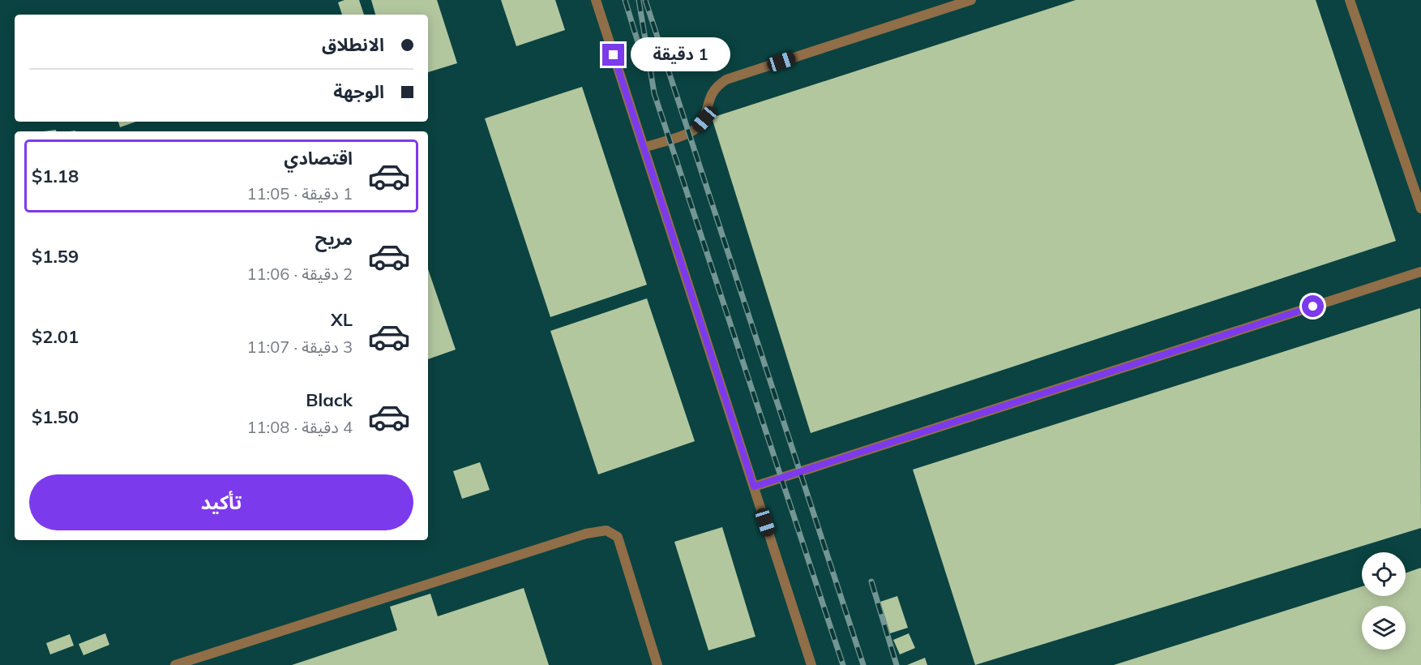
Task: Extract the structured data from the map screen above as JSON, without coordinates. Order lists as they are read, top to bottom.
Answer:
{
  "page": {
    "banner": ["الانطلاق", "الوجهة"],
    "bubble": "1 دقيقة",
    "list": [
      {
        "name": "اقتصادي",
        "note": "1 دقيقة · 11:05",
        "value": "$1.18"
      },
      {
        "name": "مريح",
        "note": "2 دقيقة · 11:06",
        "value": "$1.59"
      },
      {
        "name": "XL",
        "note": "3 دقيقة · 11:07",
        "value": "$2.01"
      },
      {
        "name": "Black",
        "note": "4 دقيقة · 11:08",
        "value": "$1.50"
      }
    ],
    "buttons": "تأكيد"
  }
}
